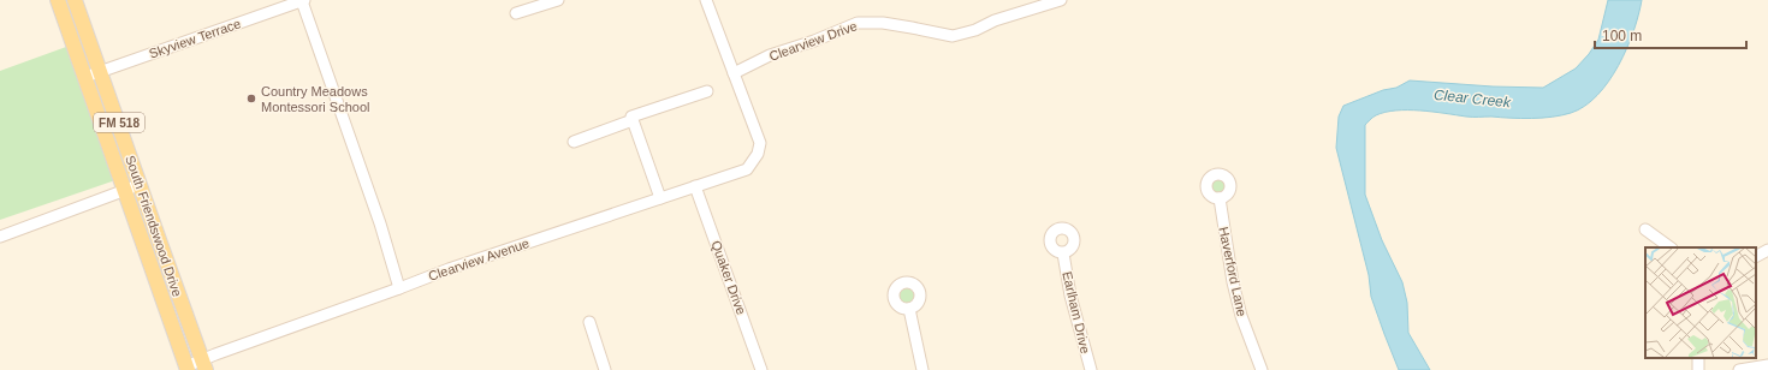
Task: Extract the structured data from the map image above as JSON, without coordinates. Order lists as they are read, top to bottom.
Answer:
{
  "streets": {
    "main road": ["FM 518", "South Friendswood Drive"],
    "street": [
      "Skyview Terrace",
      "Clearview Drive",
      "Clearview Avenue",
      "Haverford Lane",
      "Quaker Drive",
      "Earlham Drive"
    ]
  },
  "crossings": [
    ["Skyview Terrace", "South Friendswood Drive"],
    ["Clearview Drive", "Clearview Avenue"],
    ["South Friendswood Drive", "Clearview Avenue"],
    ["Clearview Avenue", "Quaker Drive"]
  ],
  "water": ["Clear Creek"],
  "places": ["Country Meadows Montessori School"],
  "scale_bar": "100 m"
}
